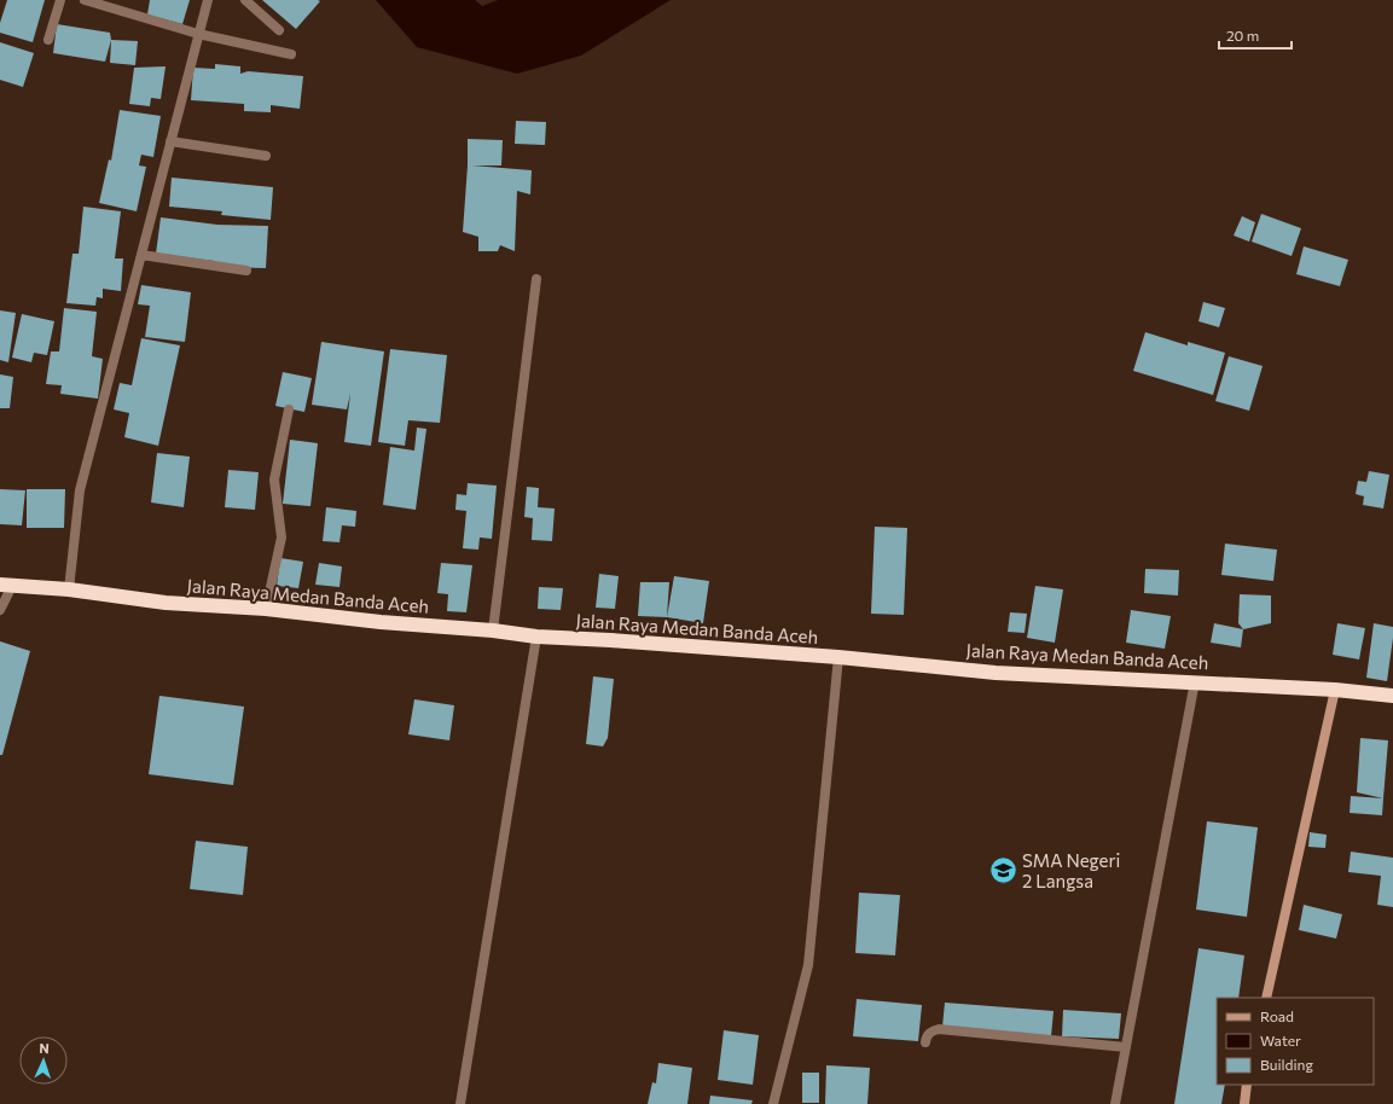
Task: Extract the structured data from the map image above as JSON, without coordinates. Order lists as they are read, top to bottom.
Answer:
{
  "streets": {
    "highway": ["Jalan Raya Medan Banda Aceh"]
  },
  "places": {
    "school or university": ["SMA Negeri 2 Langsa"]
  },
  "legend": ["Road", "Water", "Building"],
  "scale_bar": "20 m",
  "north": "top"
}
